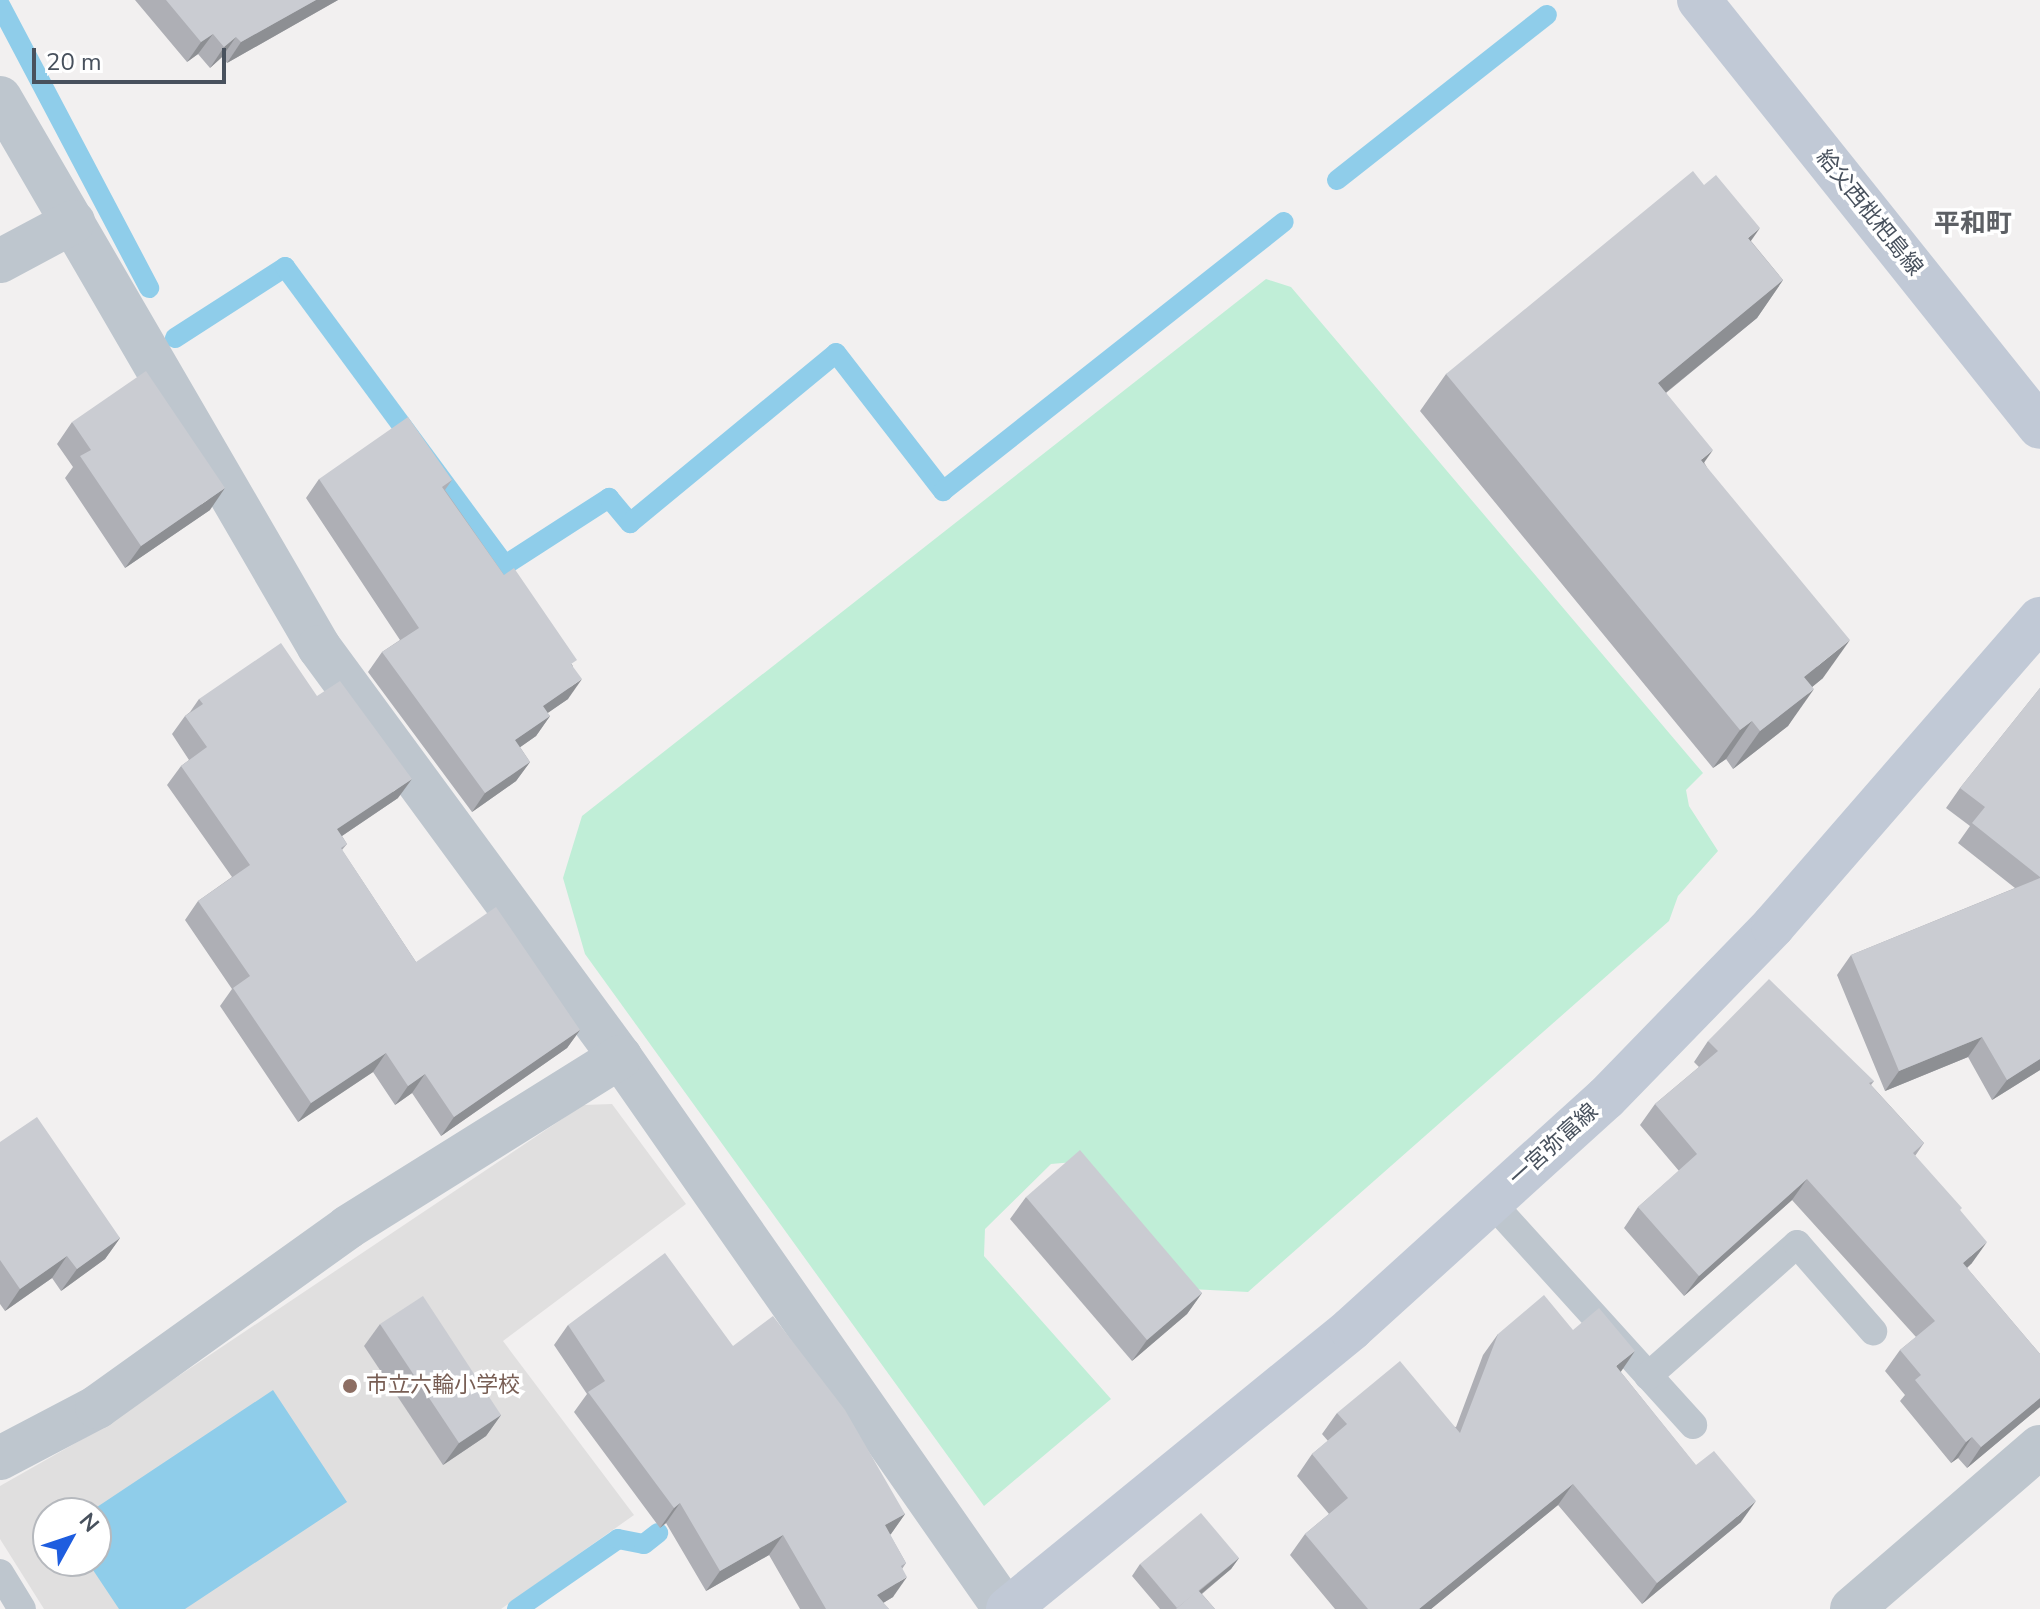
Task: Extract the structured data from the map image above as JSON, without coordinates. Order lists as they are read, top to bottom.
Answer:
{
  "streets": {
    "main road": ["給父西枇杷島線", "一宮弥富線"]
  },
  "districts": ["平和町"],
  "places": ["市立六輪小学校"],
  "scale_bar": "20 m",
  "north": "top right"
}
